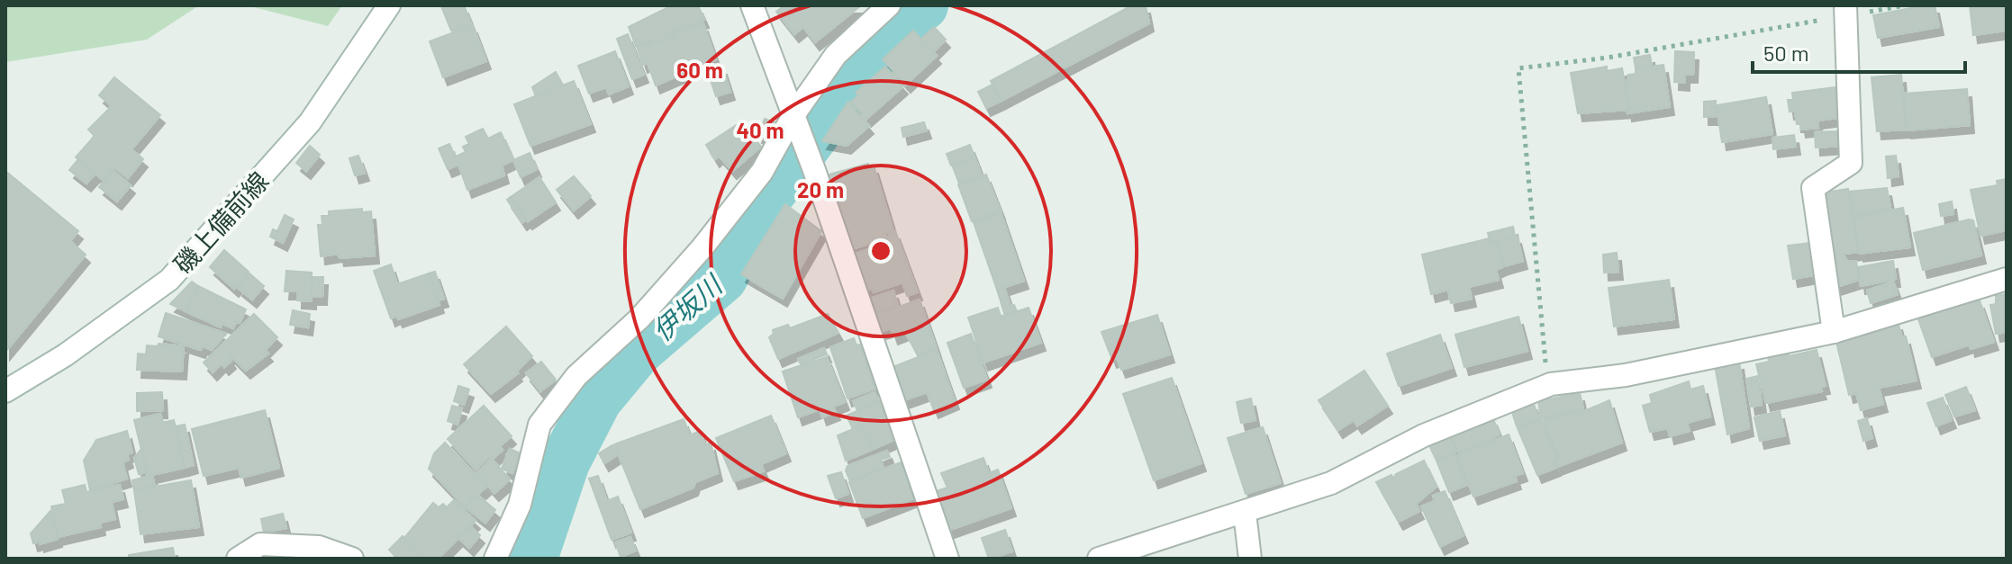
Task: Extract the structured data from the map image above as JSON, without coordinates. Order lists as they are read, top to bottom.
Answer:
{
  "streets": {
    "street": ["磯上備前線"]
  },
  "water": ["伊坂川"],
  "scale_bar": "50 m",
  "rings": ["60 m", "40 m", "20 m"]
}
